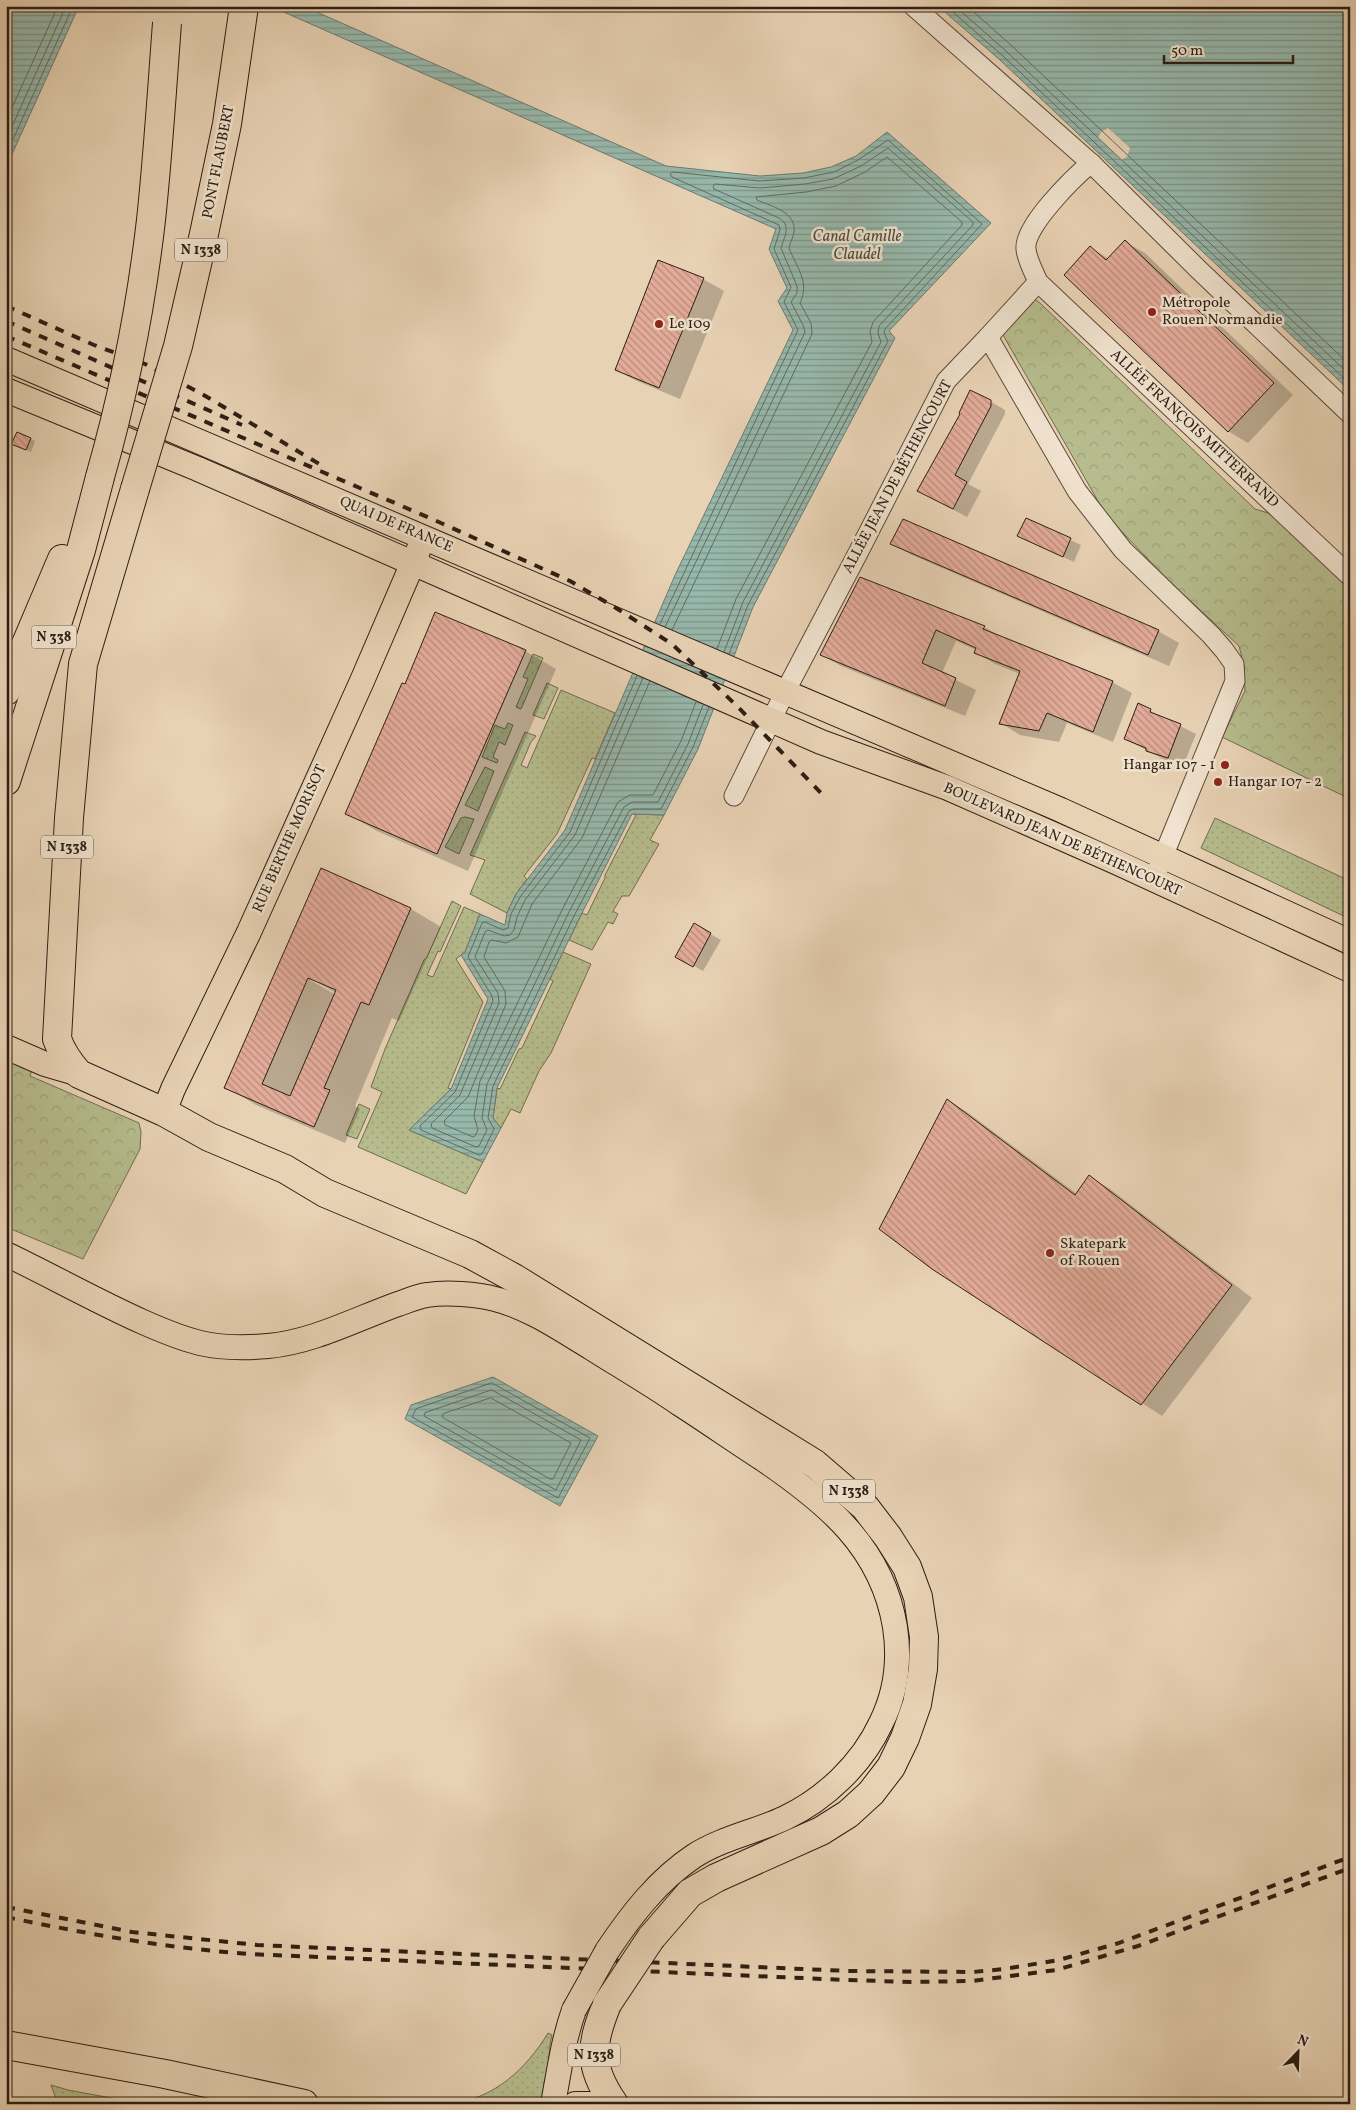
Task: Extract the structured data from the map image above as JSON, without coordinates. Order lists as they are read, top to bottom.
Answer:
{
  "streets": {
    "highway": ["PONT FLAUBERT", "N 1338", "N 338"],
    "main road": ["QUAI DE FRANCE", "RUE BERTHE MORISOT", "BOULEVARD JEAN DE BÉTHENCOURT"],
    "street": ["ALLÉE FRANÇOIS MITTERRAND", "ALLÉE JEAN DE BÉTHENCOURT"]
  },
  "crossings": [
    ["PONT FLAUBERT", "N 1338"],
    ["N 1338", "RUE BERTHE MORISOT"],
    ["ALLÉE FRANÇOIS MITTERRAND", "ALLÉE JEAN DE BÉTHENCOURT"],
    ["ALLÉE JEAN DE BÉTHENCOURT", "QUAI DE FRANCE"],
    ["ALLÉE JEAN DE BÉTHENCOURT", "BOULEVARD JEAN DE BÉTHENCOURT"],
    ["QUAI DE FRANCE", "RUE BERTHE MORISOT"],
    ["QUAI DE FRANCE", "BOULEVARD JEAN DE BÉTHENCOURT"]
  ],
  "water": ["Canal Camille Claudel"],
  "places": [
    "Métropole Rouen Normandie",
    "Le 109",
    "Hangar 107 - 1",
    "Hangar 107 - 2",
    "Skatepark of Rouen"
  ],
  "scale_bar": "50 m",
  "north": "top right"
}
